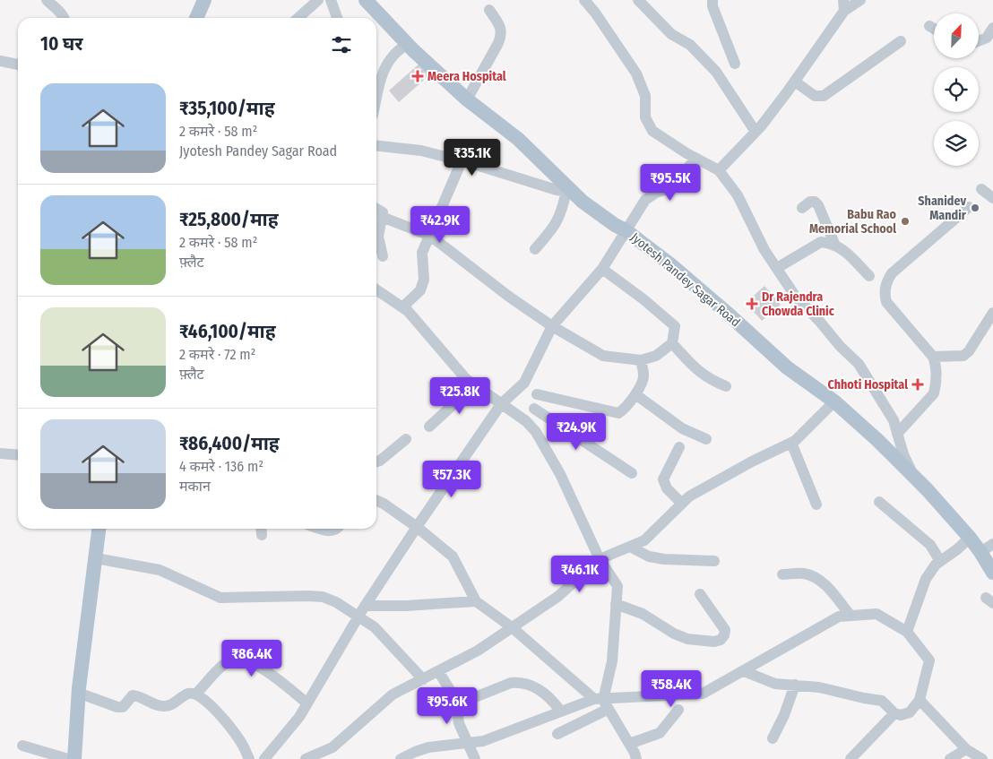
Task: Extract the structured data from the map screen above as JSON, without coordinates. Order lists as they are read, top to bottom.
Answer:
{
  "streets": {
    "main road": ["Jyotesh Pandey Sagar Road"]
  },
  "places": {
    "health": ["Meera Hospital", "Dr Rajendra Chowda Clinic", "Chhoti Hospital"],
    "other": ["Shanidev Mandir", "Babu Rao Memorial School"]
  },
  "north": "top right",
  "page": {
    "heading": "10 घर",
    "list": [
      {
        "name": "₹35,100/माह",
        "note": "2 कमरे · 58 m² · Jyotesh Pandey Sagar Road"
      },
      {
        "name": "₹25,800/माह",
        "note": "2 कमरे · 58 m² · फ़्लैट"
      },
      {
        "name": "₹46,100/माह",
        "note": "2 कमरे · 72 m² · फ़्लैट"
      },
      {
        "name": "₹86,400/माह",
        "note": "4 कमरे · 136 m² · मकान"
      }
    ],
    "price": [
      "₹35.1K",
      "₹95.5K",
      "₹42.9K",
      "₹25.8K",
      "₹24.9K",
      "₹57.3K",
      "₹46.1K",
      "₹86.4K",
      "₹58.4K",
      "₹95.6K"
    ]
  }
}
